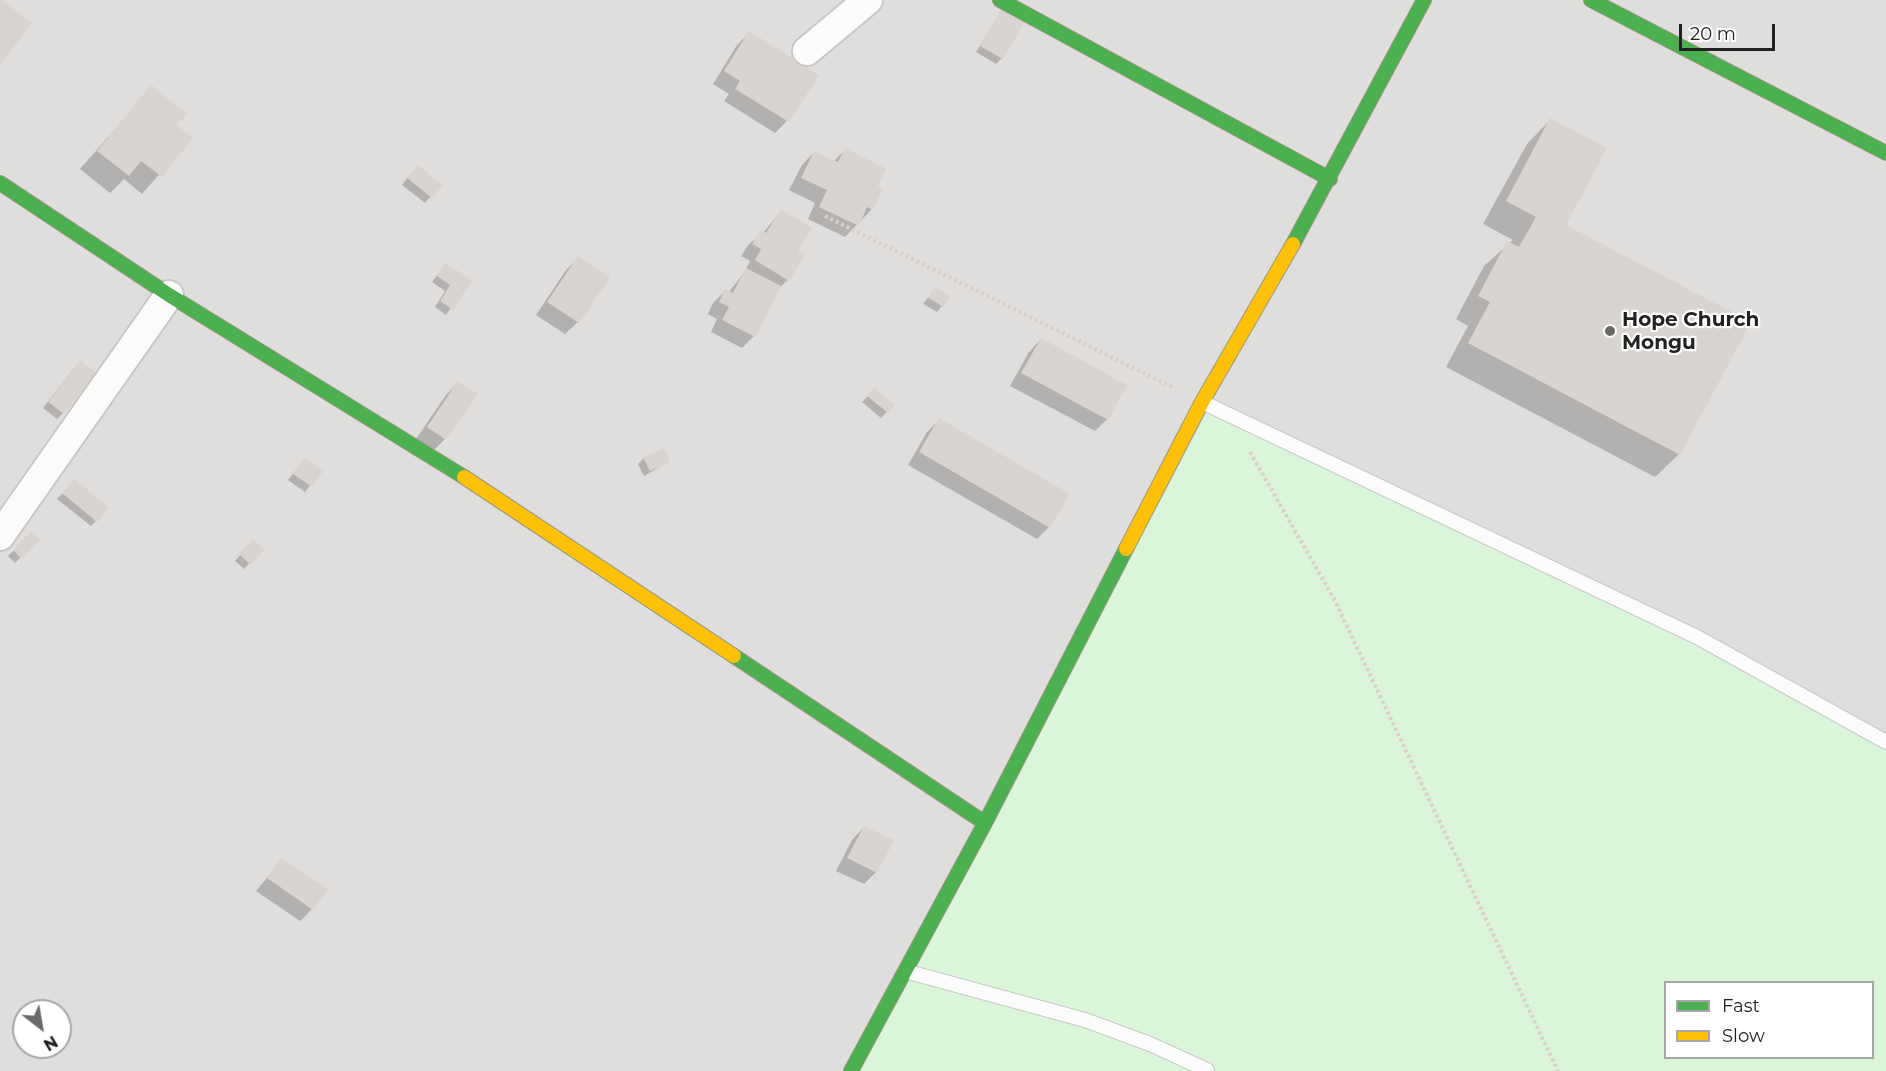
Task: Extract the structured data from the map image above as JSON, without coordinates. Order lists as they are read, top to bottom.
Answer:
{
  "places": ["Hope Church Mongu"],
  "legend": ["Fast", "Slow"],
  "scale_bar": "20 m",
  "north": "bottom right"
}
